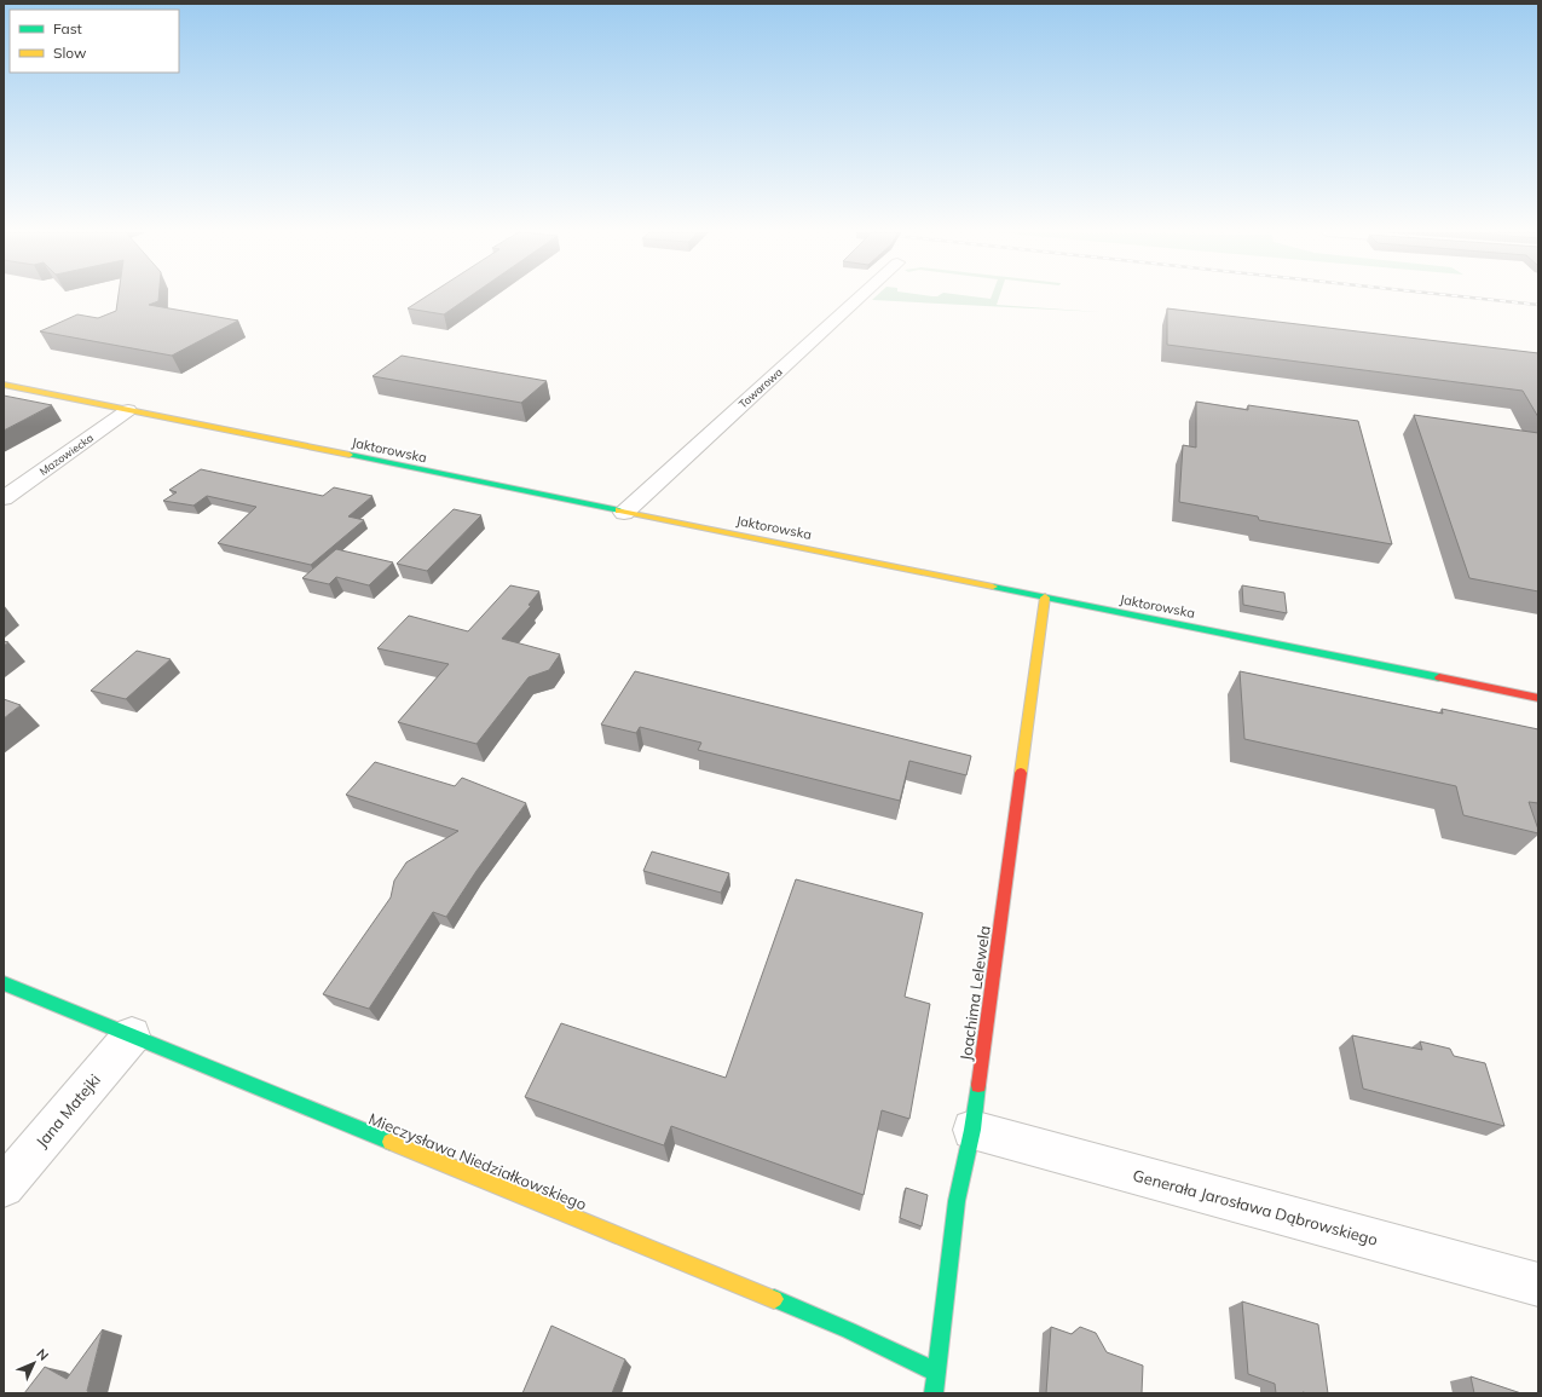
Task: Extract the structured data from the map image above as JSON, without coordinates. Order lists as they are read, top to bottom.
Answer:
{
  "streets": {
    "main road": ["Jaktorowska", "Joachima Lelewela", "Mieczysława Niedziałkowskiego"],
    "street": [
      "Towarowa",
      "Mazowiecka",
      "Jana Matejki",
      "Generała Jarosława Dąbrowskiego"
    ]
  },
  "crossings": [
    ["Towarowa", "Jaktorowska"],
    ["Jaktorowska", "Mazowiecka"],
    ["Jaktorowska", "Joachima Lelewela"],
    ["Joachima Lelewela", "Mieczysława Niedziałkowskiego"],
    ["Joachima Lelewela", "Generała Jarosława Dąbrowskiego"],
    ["Jana Matejki", "Mieczysława Niedziałkowskiego"]
  ],
  "legend": ["Fast", "Slow"],
  "north": "top right"
}
